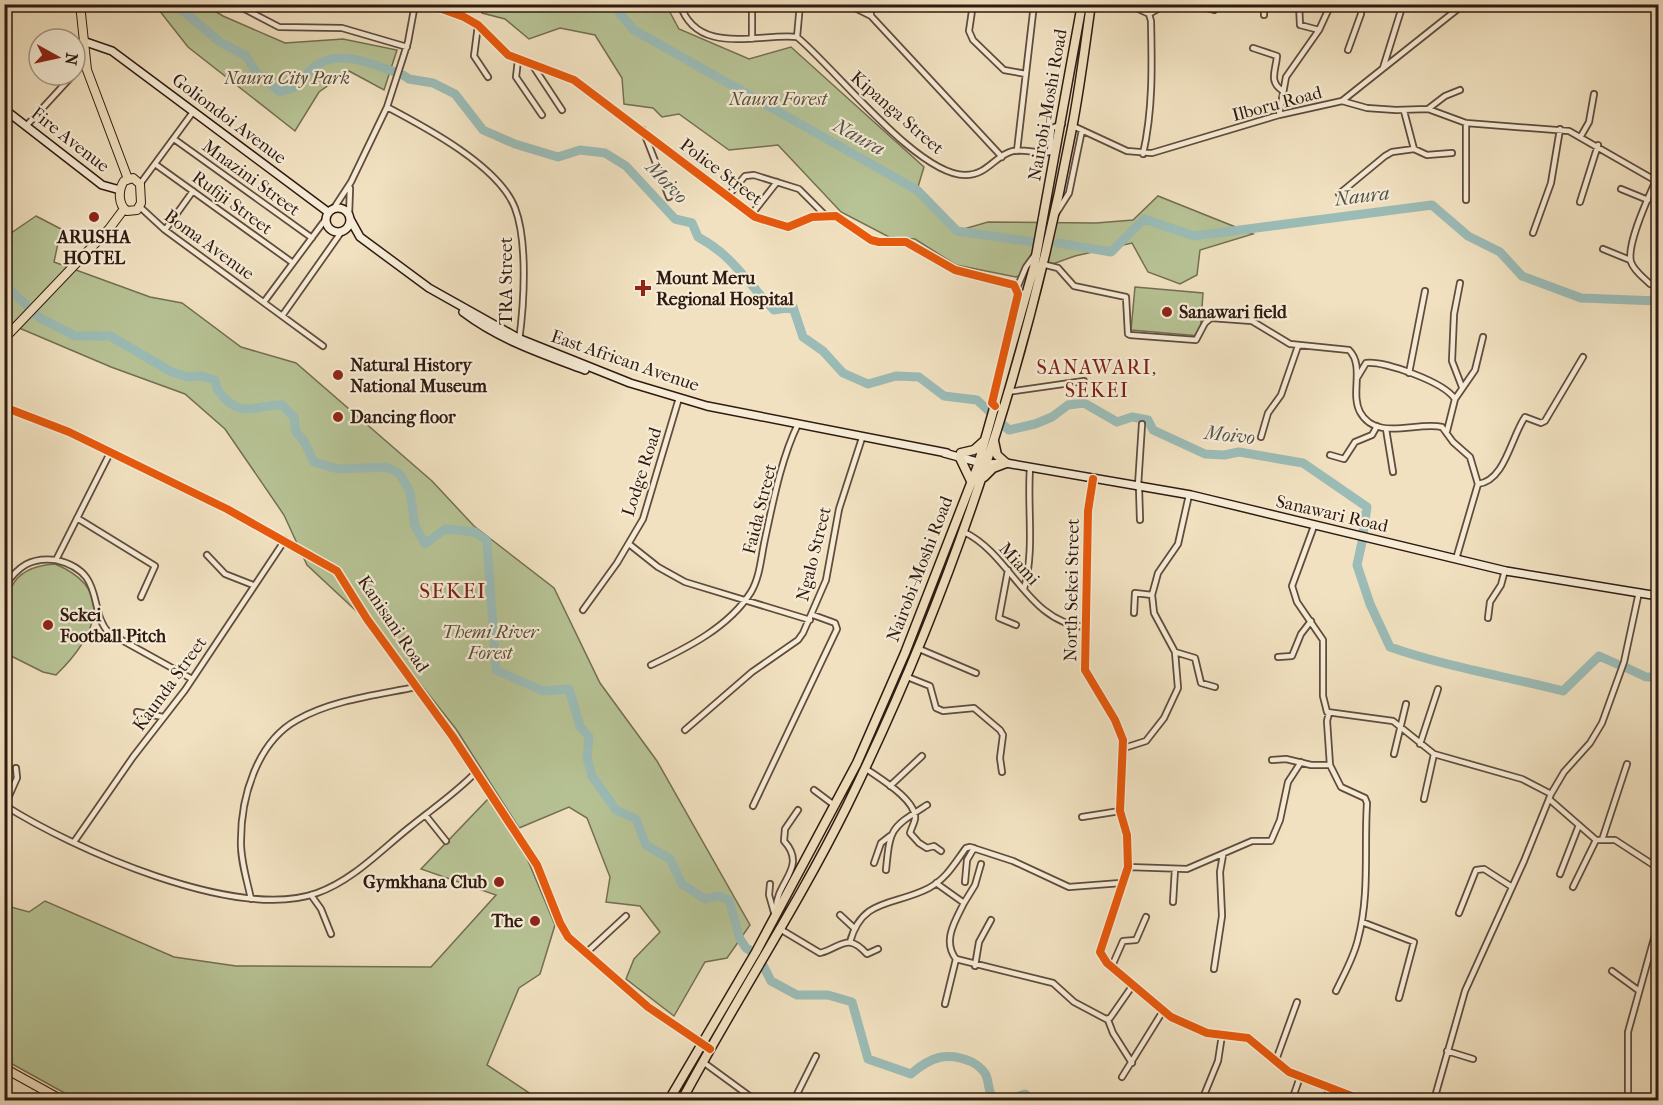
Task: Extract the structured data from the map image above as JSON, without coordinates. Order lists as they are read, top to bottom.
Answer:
{
  "streets": {
    "highway": ["Nairobi-Moshi Road"],
    "street": [
      "Ilboru Road",
      "Kipanga Street",
      "Goliondoi Avenue",
      "Fire Avenue",
      "Police Street",
      "Mnazini Street",
      "Rufiji Street",
      "Boma Avenue",
      "TRA Street",
      "East African Avenue",
      "Lodge Road",
      "Faida Street",
      "Sanawari Road",
      "Ngalo Street",
      "Miami",
      "North Sekei Street",
      "Kanisani Road",
      "Kaunda Street"
    ]
  },
  "crossings": [
    ["Nairobi-Moshi Road", "Kipanga Street"],
    ["Nairobi-Moshi Road", "Sanawari Road"],
    ["Nairobi-Moshi Road", "Miami"],
    ["Nairobi-Moshi Road", "Kanisani Road"],
    ["TRA Street", "East African Avenue"],
    ["East African Avenue", "Lodge Road"],
    ["East African Avenue", "Faida Street"],
    ["East African Avenue", "Sanawari Road"],
    ["East African Avenue", "Ngalo Street"],
    ["Sanawari Road", "North Sekei Street"],
    ["Miami", "North Sekei Street"],
    ["Kanisani Road", "Kaunda Street"]
  ],
  "districts": ["SANAWARI, SEKEI", "SEKEI"],
  "water": ["Naura", "Moivo"],
  "parks": ["Naura City Park", "Naura Forest", "Themi River Forest"],
  "places": {
    "other": [
      "ARUSHA HOTEL",
      "Sanawari field",
      "Natural History National Museum",
      "Dancing floor",
      "Sekei Football Pitch",
      "Gymkhana Club",
      "The"
    ],
    "health": ["Mount Meru Regional Hospital"]
  },
  "north": "right"
}
